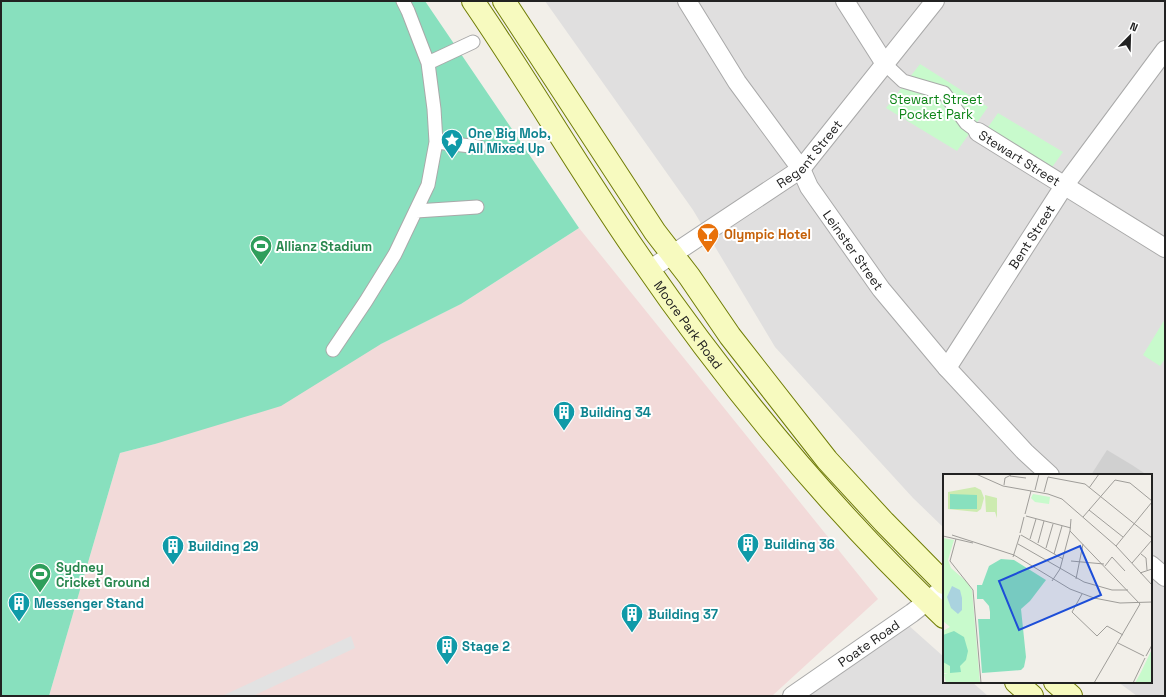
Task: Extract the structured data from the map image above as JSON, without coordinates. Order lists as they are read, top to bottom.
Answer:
{
  "streets": {
    "main road": ["Moore Park Road"],
    "street": [
      "Regent Street",
      "Stewart Street",
      "Bent Street",
      "Leinster Street",
      "Poate Road"
    ]
  },
  "crossings": [
    ["Regent Street", "Stewart Street"],
    ["Regent Street", "Leinster Street"],
    ["Regent Street", "Moore Park Road"],
    ["Stewart Street", "Bent Street"],
    ["Bent Street", "Leinster Street"],
    ["Moore Park Road", "Poate Road"]
  ],
  "parks": ["Stewart Street Pocket Park"],
  "places": {
    "place": ["One Big Mob, All Mixed Up"],
    "bar": ["Olympic Hotel"],
    "sports": ["Allianz Stadium", "Sydney Cricket Ground"],
    "building": [
      "Building 34",
      "Building 36",
      "Building 29",
      "Messenger Stand",
      "Building 37",
      "Stage 2"
    ]
  },
  "north": "top right"
}
